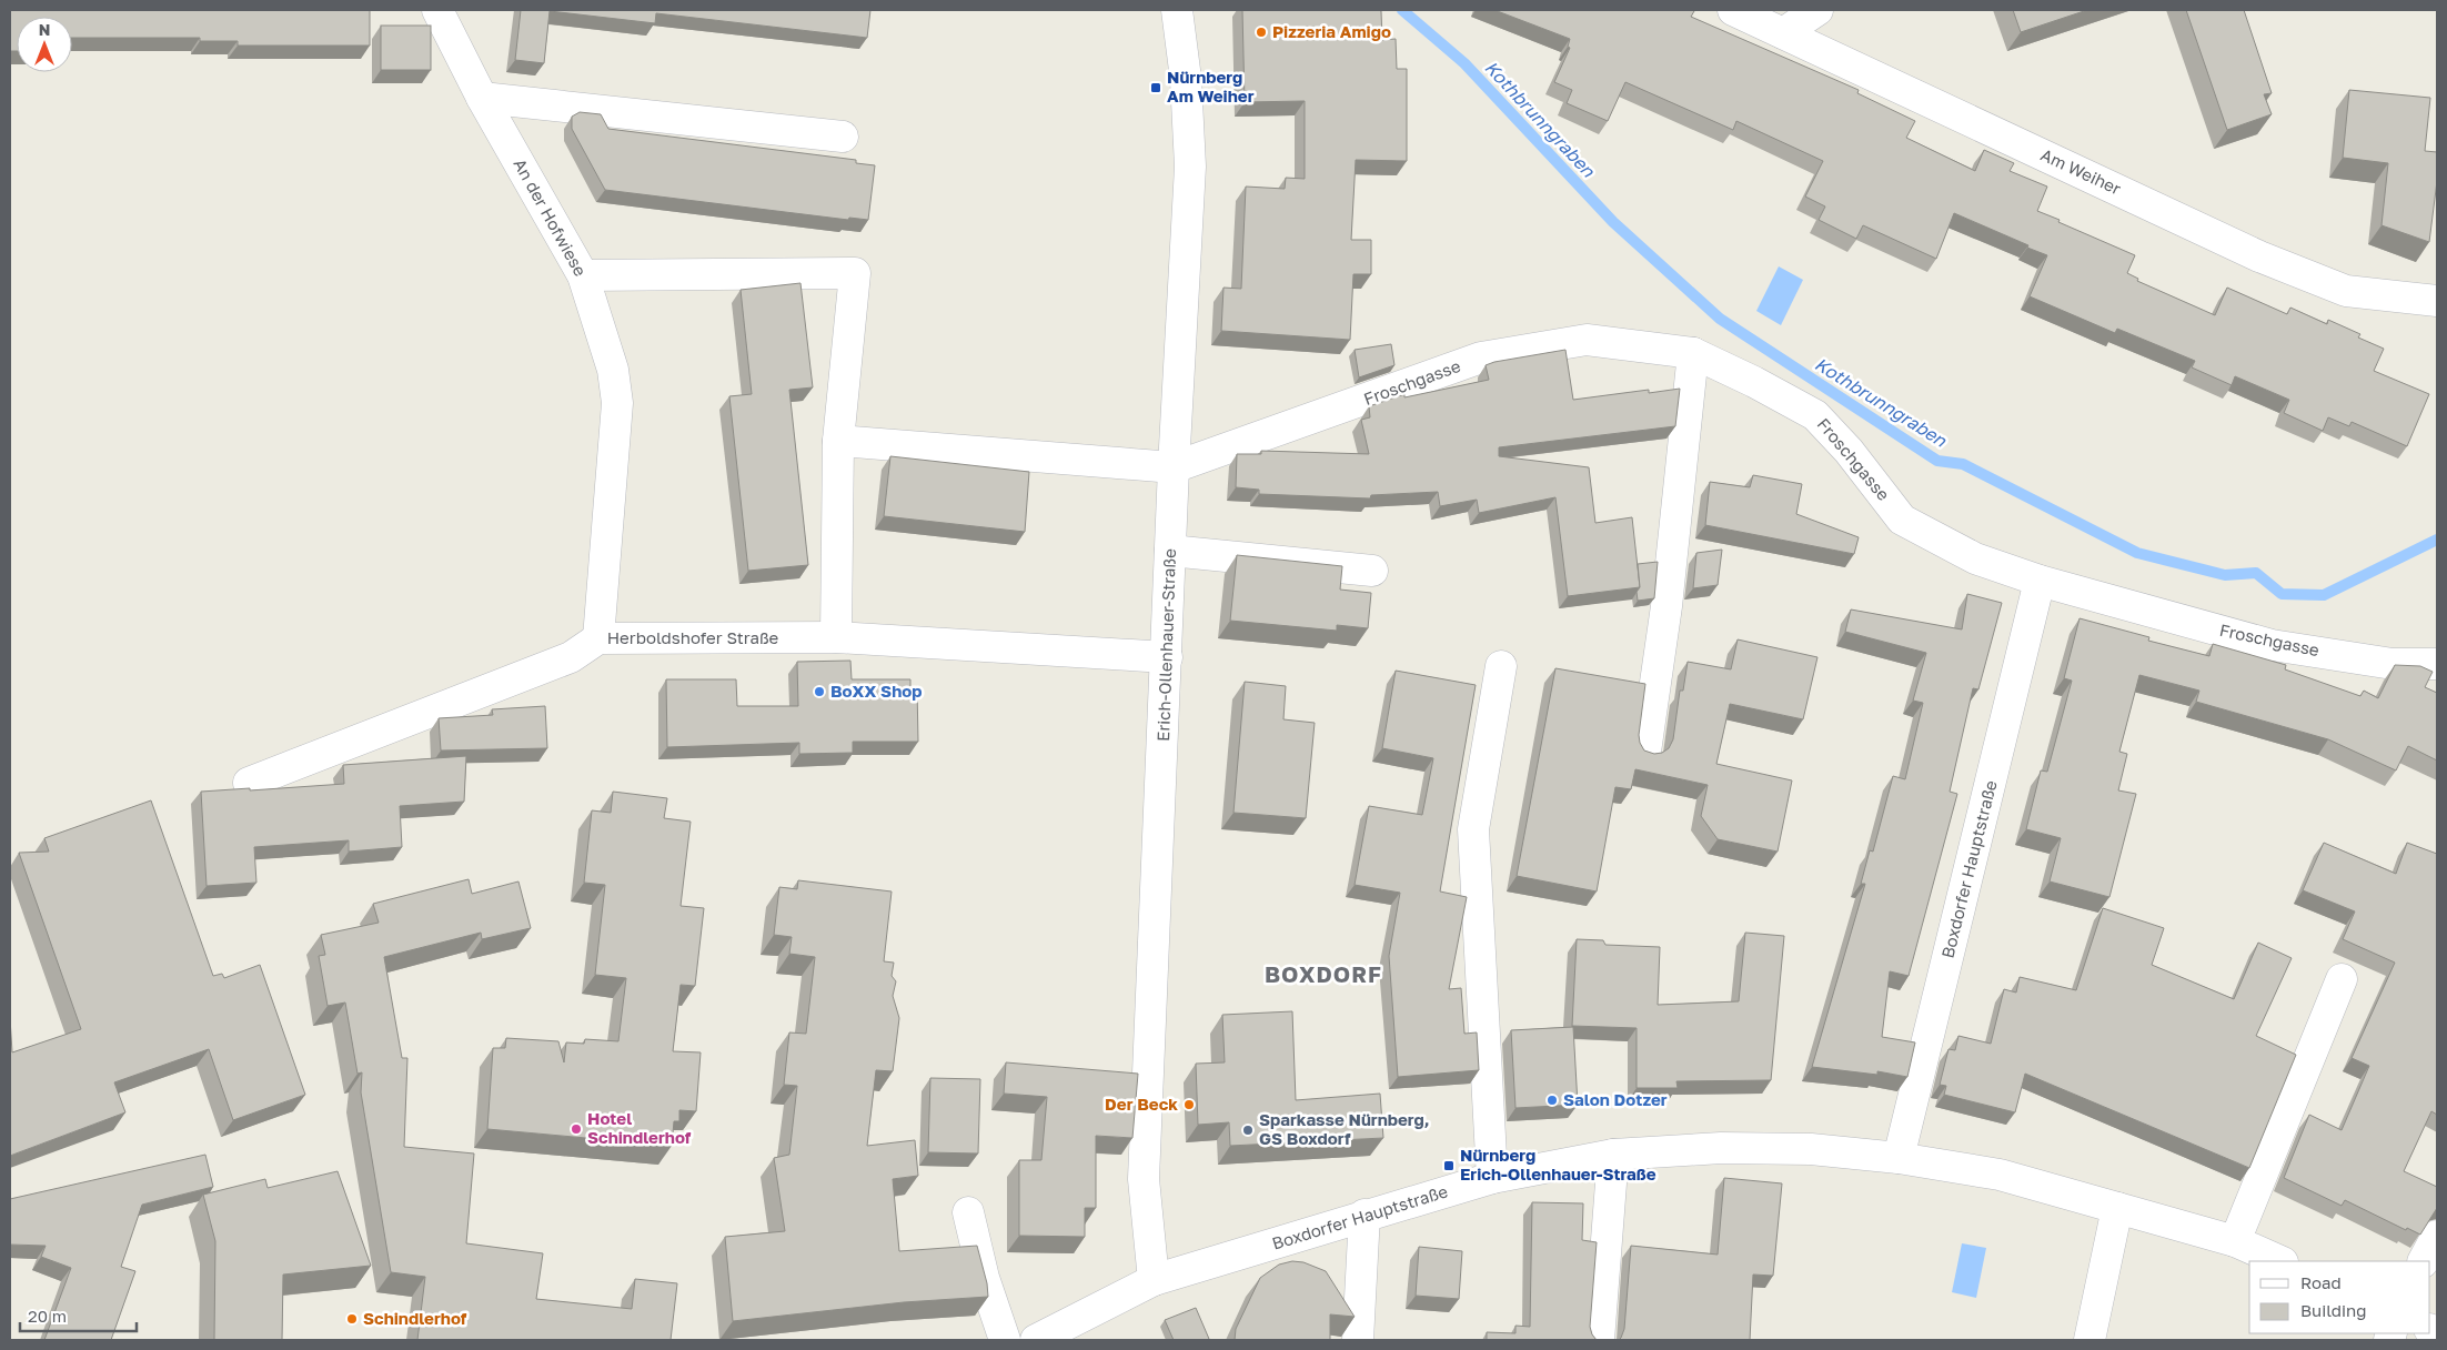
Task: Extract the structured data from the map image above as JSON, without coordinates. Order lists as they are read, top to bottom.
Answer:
{
  "streets": {
    "street": [
      "Am Weiher",
      "An der Hofwiese",
      "Froschgasse",
      "Herboldshofer Straße",
      "Erich-Ollenhauer-Straße",
      "Boxdorfer Hauptstraße"
    ]
  },
  "crossings": [
    ["An der Hofwiese", "Herboldshofer Straße"],
    ["Froschgasse", "Erich-Ollenhauer-Straße"],
    ["Froschgasse", "Boxdorfer Hauptstraße"],
    ["Herboldshofer Straße", "Erich-Ollenhauer-Straße"],
    ["Erich-Ollenhauer-Straße", "Boxdorfer Hauptstraße"]
  ],
  "districts": ["BOXDORF"],
  "water": ["Kothbrunngraben"],
  "places": {
    "other": [
      "Pizzeria Amigo",
      "BoXX Shop",
      "Salon Dotzer",
      "Der Beck",
      "Hotel Schindlerhof",
      "Sparkasse Nürnberg, GS Boxdorf",
      "Schindlerhof"
    ],
    "transit": ["Nürnberg Am Weiher", "Nürnberg Erich-Ollenhauer-Straße"]
  },
  "legend": ["Road", "Building"],
  "scale_bar": "20 m",
  "north": "top"
}
